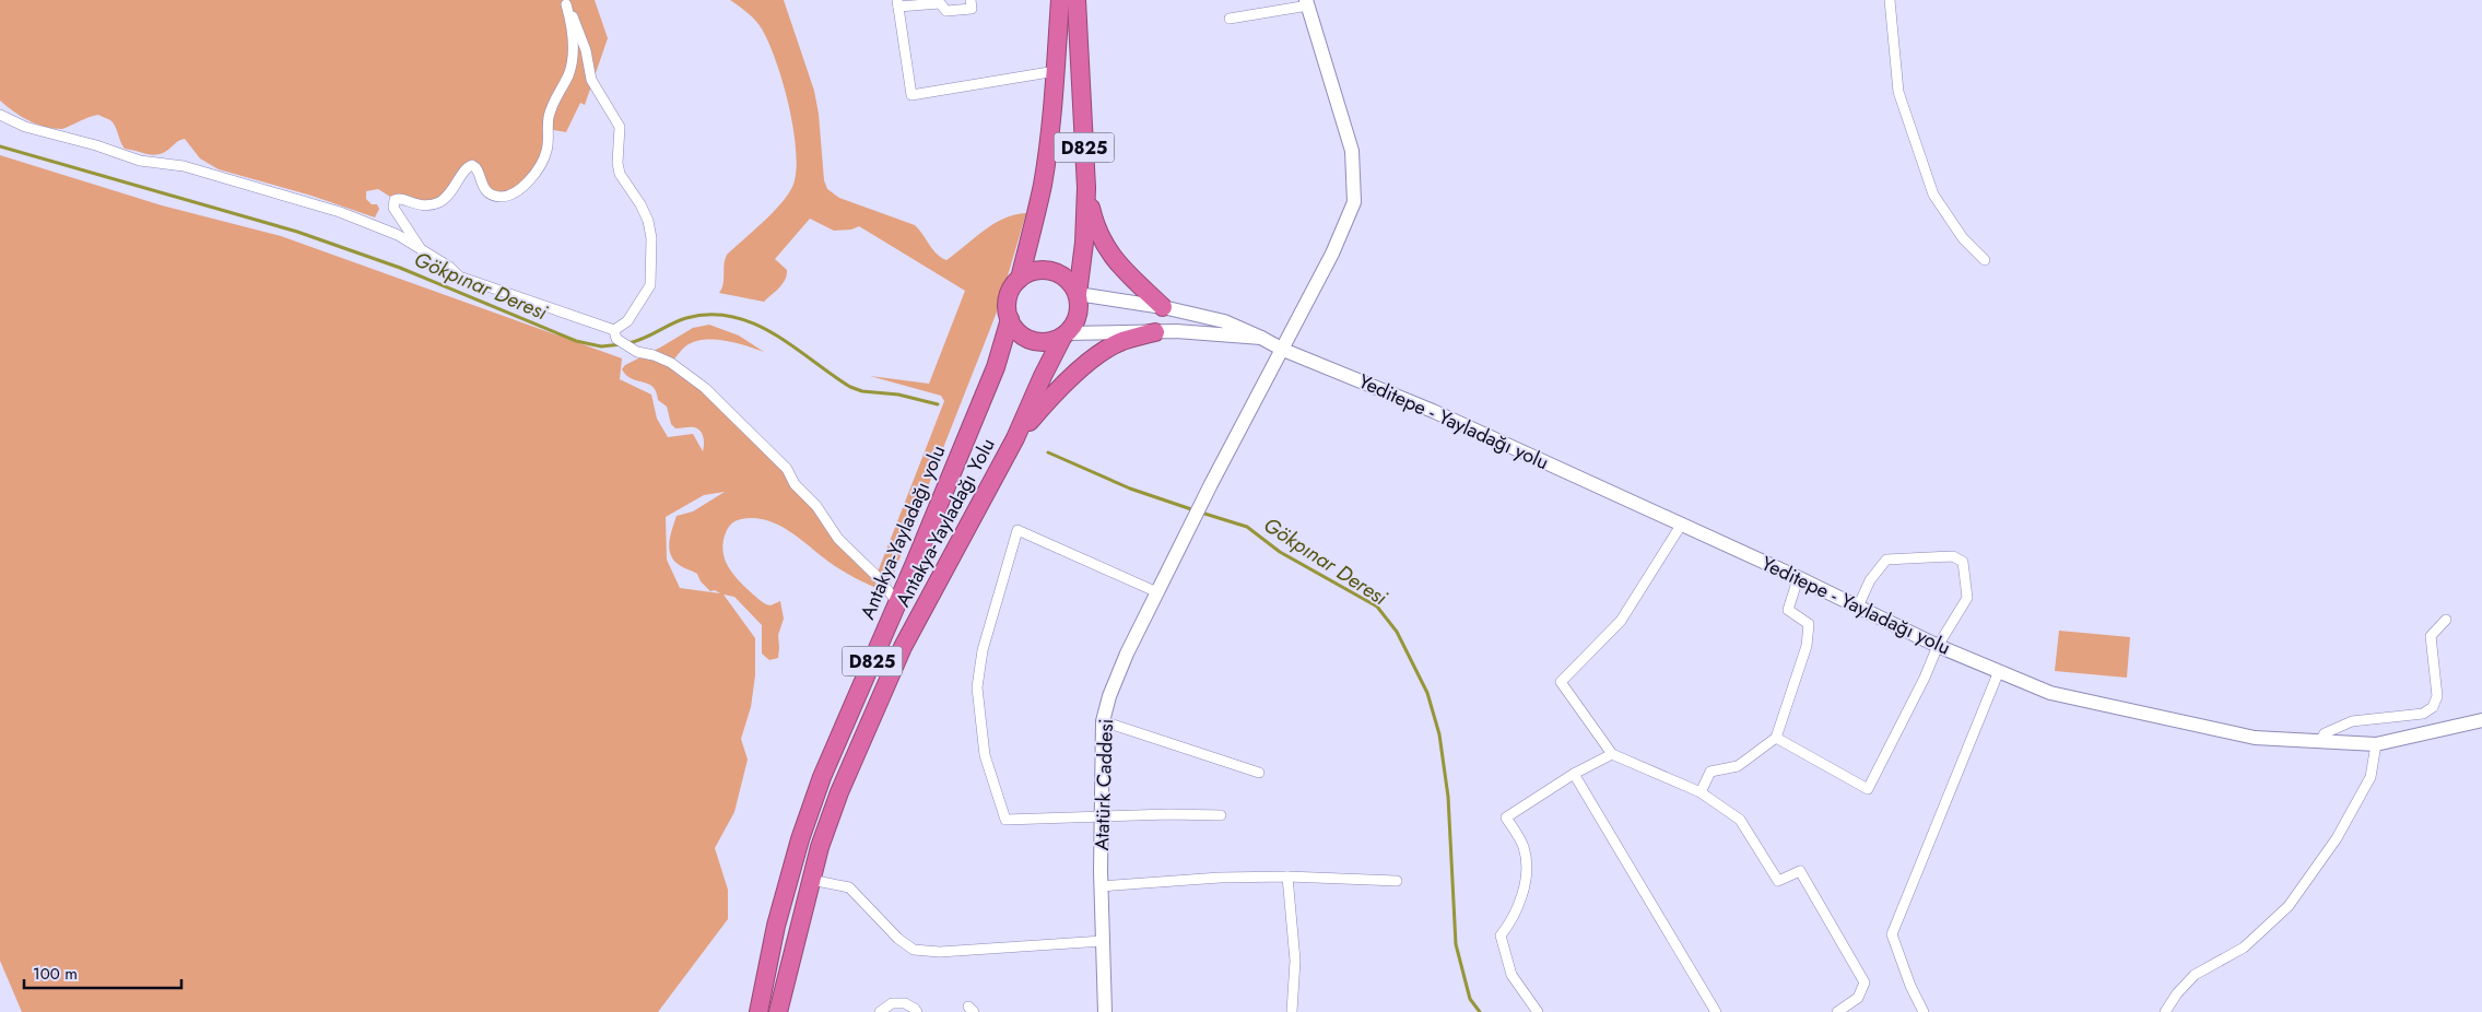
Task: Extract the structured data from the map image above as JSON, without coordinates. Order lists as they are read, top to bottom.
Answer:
{
  "streets": {
    "highway": ["D825", "Antakya-Yayladağı Yolu", "Antakya-Yayladağı yolu"],
    "main road": ["Yeditepe - Yayladağı yolu", "Atatürk Caddesi"]
  },
  "crossings": [
    ["D825", "Yeditepe - Yayladağı yolu"],
    ["D825", "Antakya-Yayladağı Yolu"],
    ["D825", "Antakya-Yayladağı yolu"],
    ["Yeditepe - Yayladağı yolu", "Antakya-Yayladağı Yolu"],
    ["Yeditepe - Yayladağı yolu", "Antakya-Yayladağı yolu"],
    ["Yeditepe - Yayladağı yolu", "Atatürk Caddesi"],
    ["Antakya-Yayladağı Yolu", "Antakya-Yayladağı yolu"]
  ],
  "water": ["Gökpınar Deresi"],
  "scale_bar": "100 m"
}
